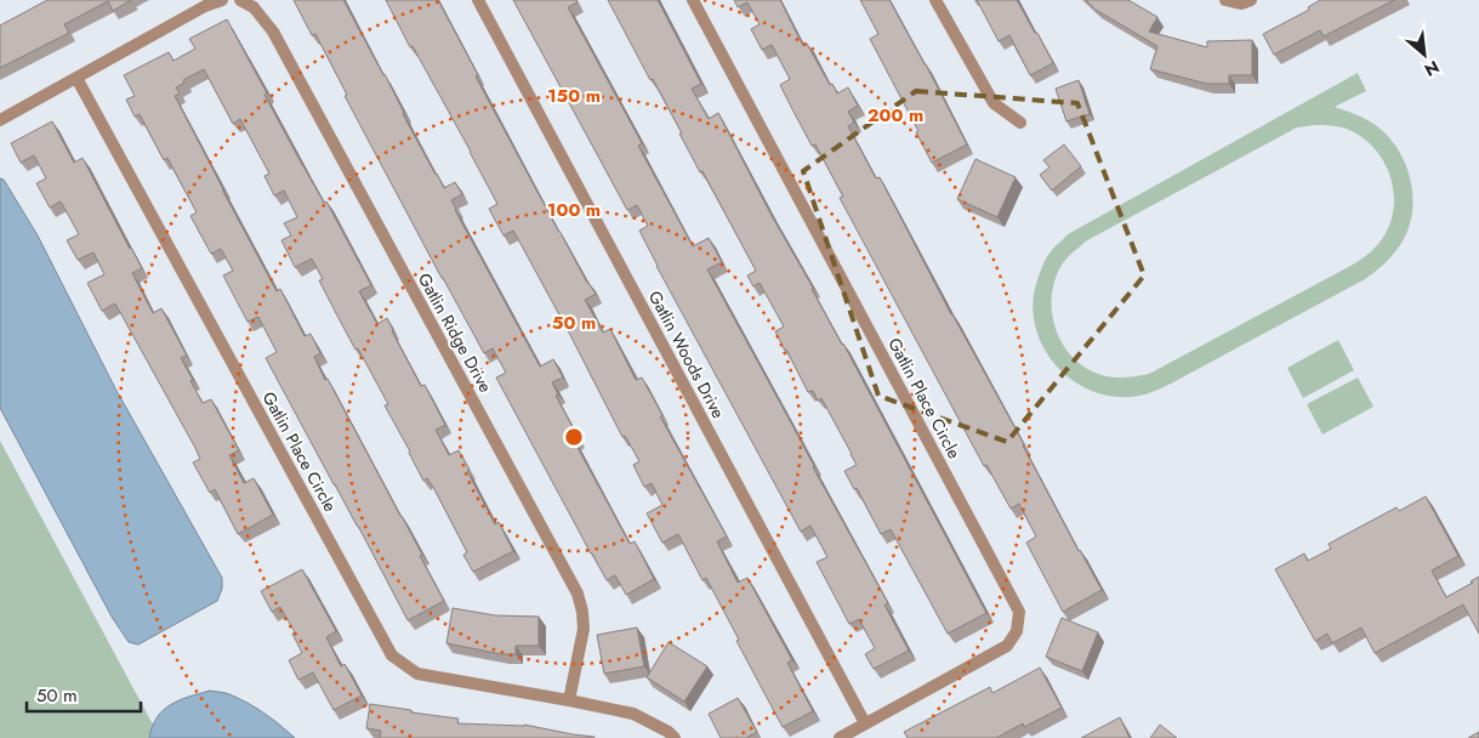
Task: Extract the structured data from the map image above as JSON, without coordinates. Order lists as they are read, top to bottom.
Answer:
{
  "streets": {
    "street": ["Gatlin Ridge Drive", "Gatlin Woods Drive", "Gatlin Place Circle"]
  },
  "crossings": [
    ["Gatlin Ridge Drive", "Gatlin Place Circle"],
    ["Gatlin Woods Drive", "Gatlin Place Circle"]
  ],
  "scale_bar": "50 m",
  "north": "bottom right",
  "rings": [
    "150 m",
    "200 m",
    "100 m",
    "50 m"
  ]
}
